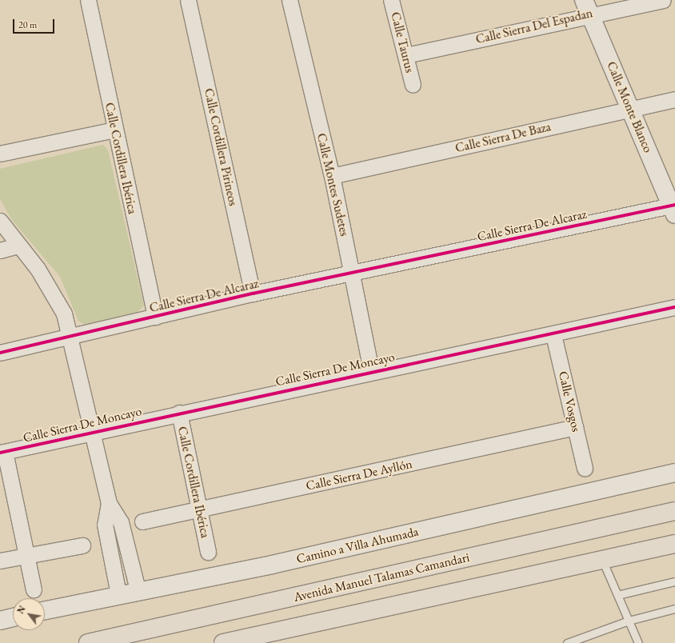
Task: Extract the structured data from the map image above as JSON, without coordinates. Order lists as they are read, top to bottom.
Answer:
{
  "streets": {
    "main road": ["Avenida Manuel Talamas Camandari"],
    "street": [
      "Calle Sierra Del Espadan",
      "Calle Taurus",
      "Calle Monte Blanco",
      "Calle Sierra De Baza",
      "Calle Cordillera Pirineos",
      "Calle Cordillera Ibérica",
      "Calle Montes Sudetes",
      "Calle Sierra De Alcaraz",
      "Calle Sierra De Moncayo",
      "Calle Vosgos",
      "Calle Sierra De Ayllón",
      "Camino a Villa Ahumada"
    ]
  },
  "crossings": [
    ["Calle Sierra Del Espadan", "Calle Taurus"],
    ["Calle Sierra Del Espadan", "Calle Monte Blanco"],
    ["Calle Monte Blanco", "Calle Sierra De Baza"],
    ["Calle Monte Blanco", "Calle Sierra De Alcaraz"],
    ["Calle Sierra De Baza", "Calle Montes Sudetes"],
    ["Calle Cordillera Pirineos", "Calle Sierra De Alcaraz"],
    ["Calle Cordillera Ibérica", "Calle Sierra De Alcaraz"],
    ["Calle Cordillera Ibérica", "Calle Sierra De Moncayo"],
    ["Calle Cordillera Ibérica", "Calle Sierra De Ayllón"],
    ["Calle Montes Sudetes", "Calle Sierra De Alcaraz"],
    ["Calle Montes Sudetes", "Calle Sierra De Moncayo"],
    ["Calle Sierra De Moncayo", "Calle Vosgos"],
    ["Calle Vosgos", "Calle Sierra De Ayllón"]
  ],
  "scale_bar": "20 m",
  "north": "top left"
}
